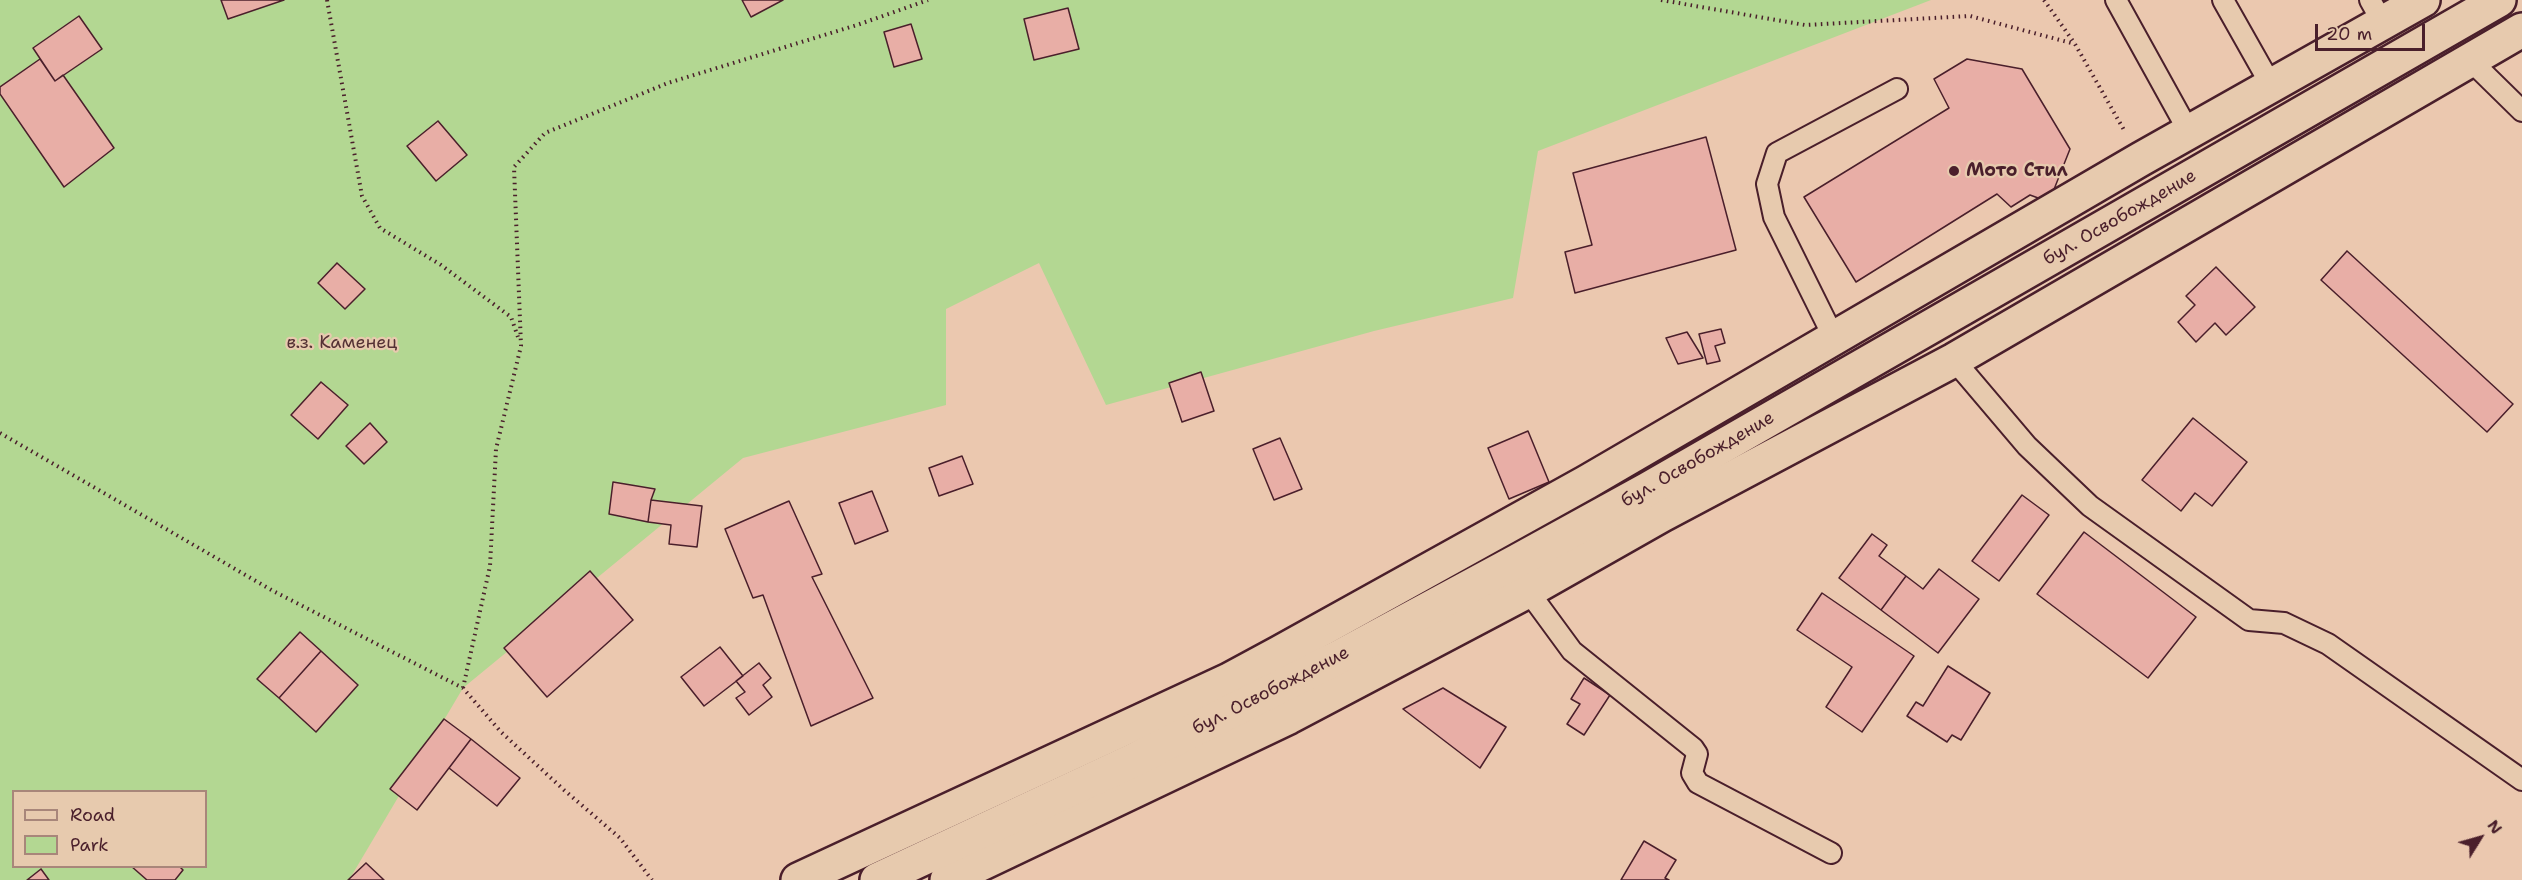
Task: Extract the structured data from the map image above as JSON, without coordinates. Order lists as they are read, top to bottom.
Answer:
{
  "streets": {
    "street": ["бул. Освобождение"]
  },
  "parks": ["в.з. Каменец"],
  "places": ["Мото Стил"],
  "legend": ["Road", "Park"],
  "scale_bar": "20 m",
  "north": "top right"
}
